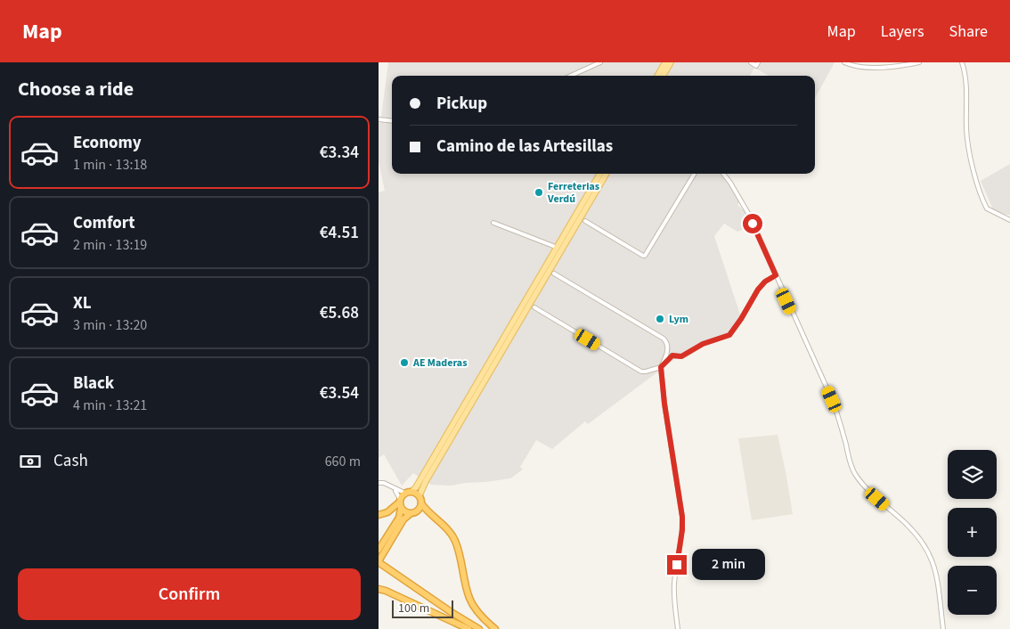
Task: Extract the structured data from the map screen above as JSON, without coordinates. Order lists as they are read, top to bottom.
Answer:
{
  "places": ["Ferreterias Verdú", "Lym", "AE Maderas"],
  "scale_bar": "100 m",
  "page": {
    "header": "Map",
    "nav": ["Map", "Layers", "Share"],
    "heading": "Choose a ride",
    "banner": ["Pickup", "Camino de las Artesillas"],
    "list": [
      {
        "name": "Economy",
        "note": "1 min · 13:18",
        "value": "€3.34"
      },
      {
        "name": "Comfort",
        "note": "2 min · 13:19",
        "value": "€4.51"
      },
      {
        "name": "XL",
        "note": "3 min · 13:20",
        "value": "€5.68"
      },
      {
        "name": "Black",
        "note": "4 min · 13:21",
        "value": "€3.54"
      }
    ],
    "pay": ["Cash", "660 m"],
    "map_buttons": ["+", "−"],
    "bubble": "2 min",
    "buttons": "Confirm",
    "scale": "100 m"
  }
}
